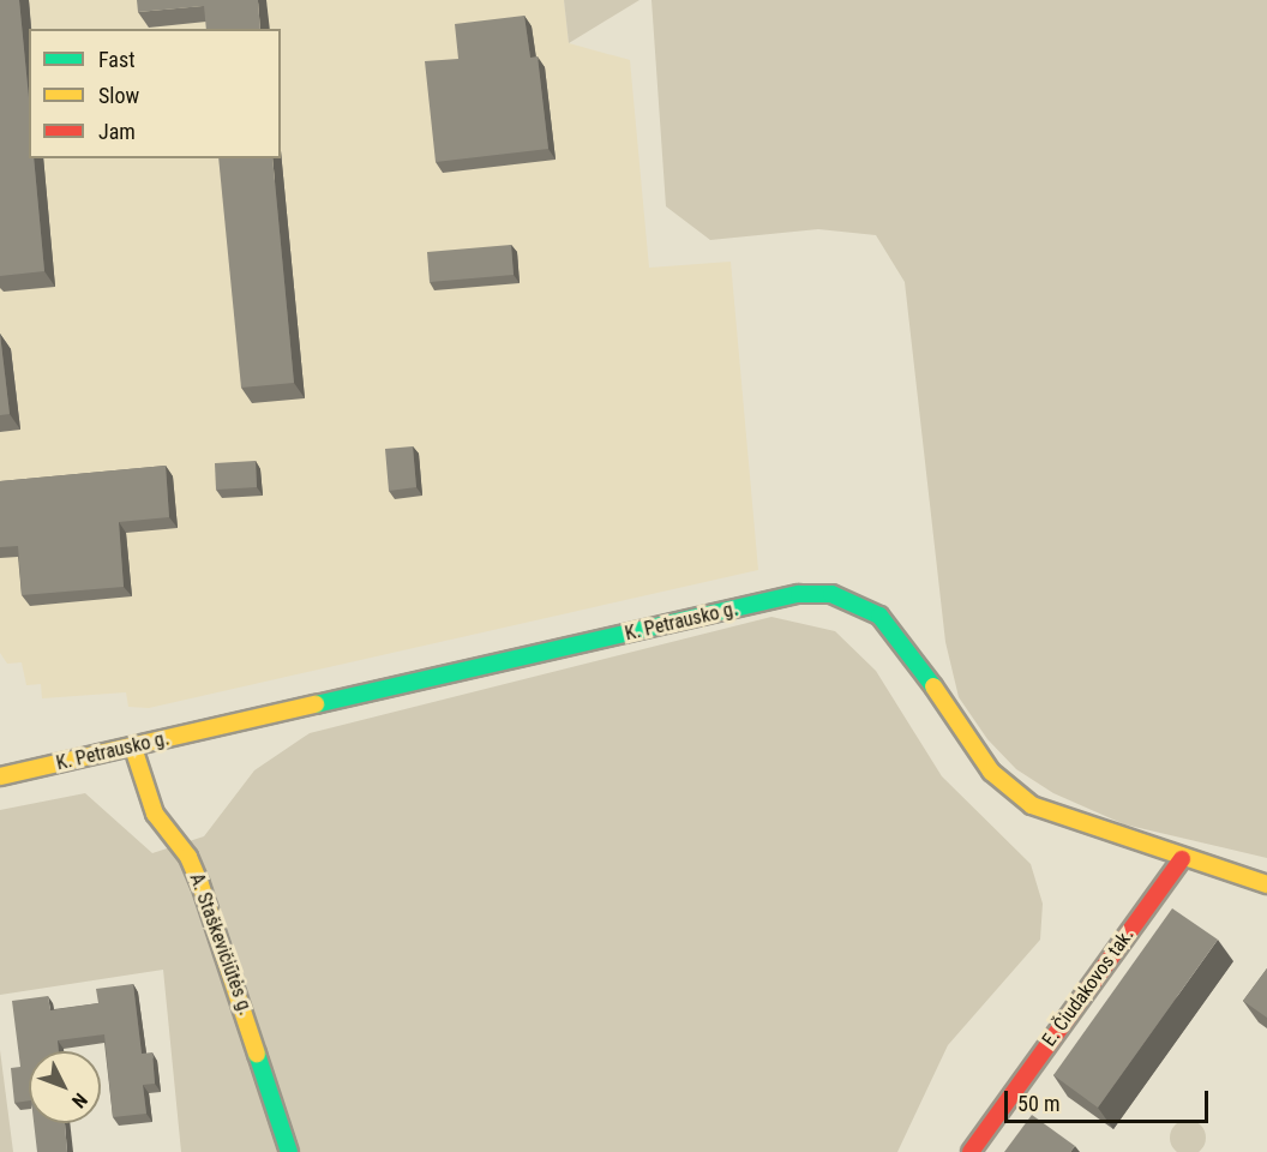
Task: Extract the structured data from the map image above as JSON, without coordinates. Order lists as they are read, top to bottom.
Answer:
{
  "streets": {
    "street": ["K. Petrausko g.", "A. Staškevičiūtės g.", "E. Čiudakovos tak."]
  },
  "crossings": [
    ["K. Petrausko g.", "A. Staškevičiūtės g."],
    ["K. Petrausko g.", "E. Čiudakovos tak."]
  ],
  "legend": ["Fast", "Slow", "Jam"],
  "scale_bar": "50 m",
  "north": "bottom right"
}
